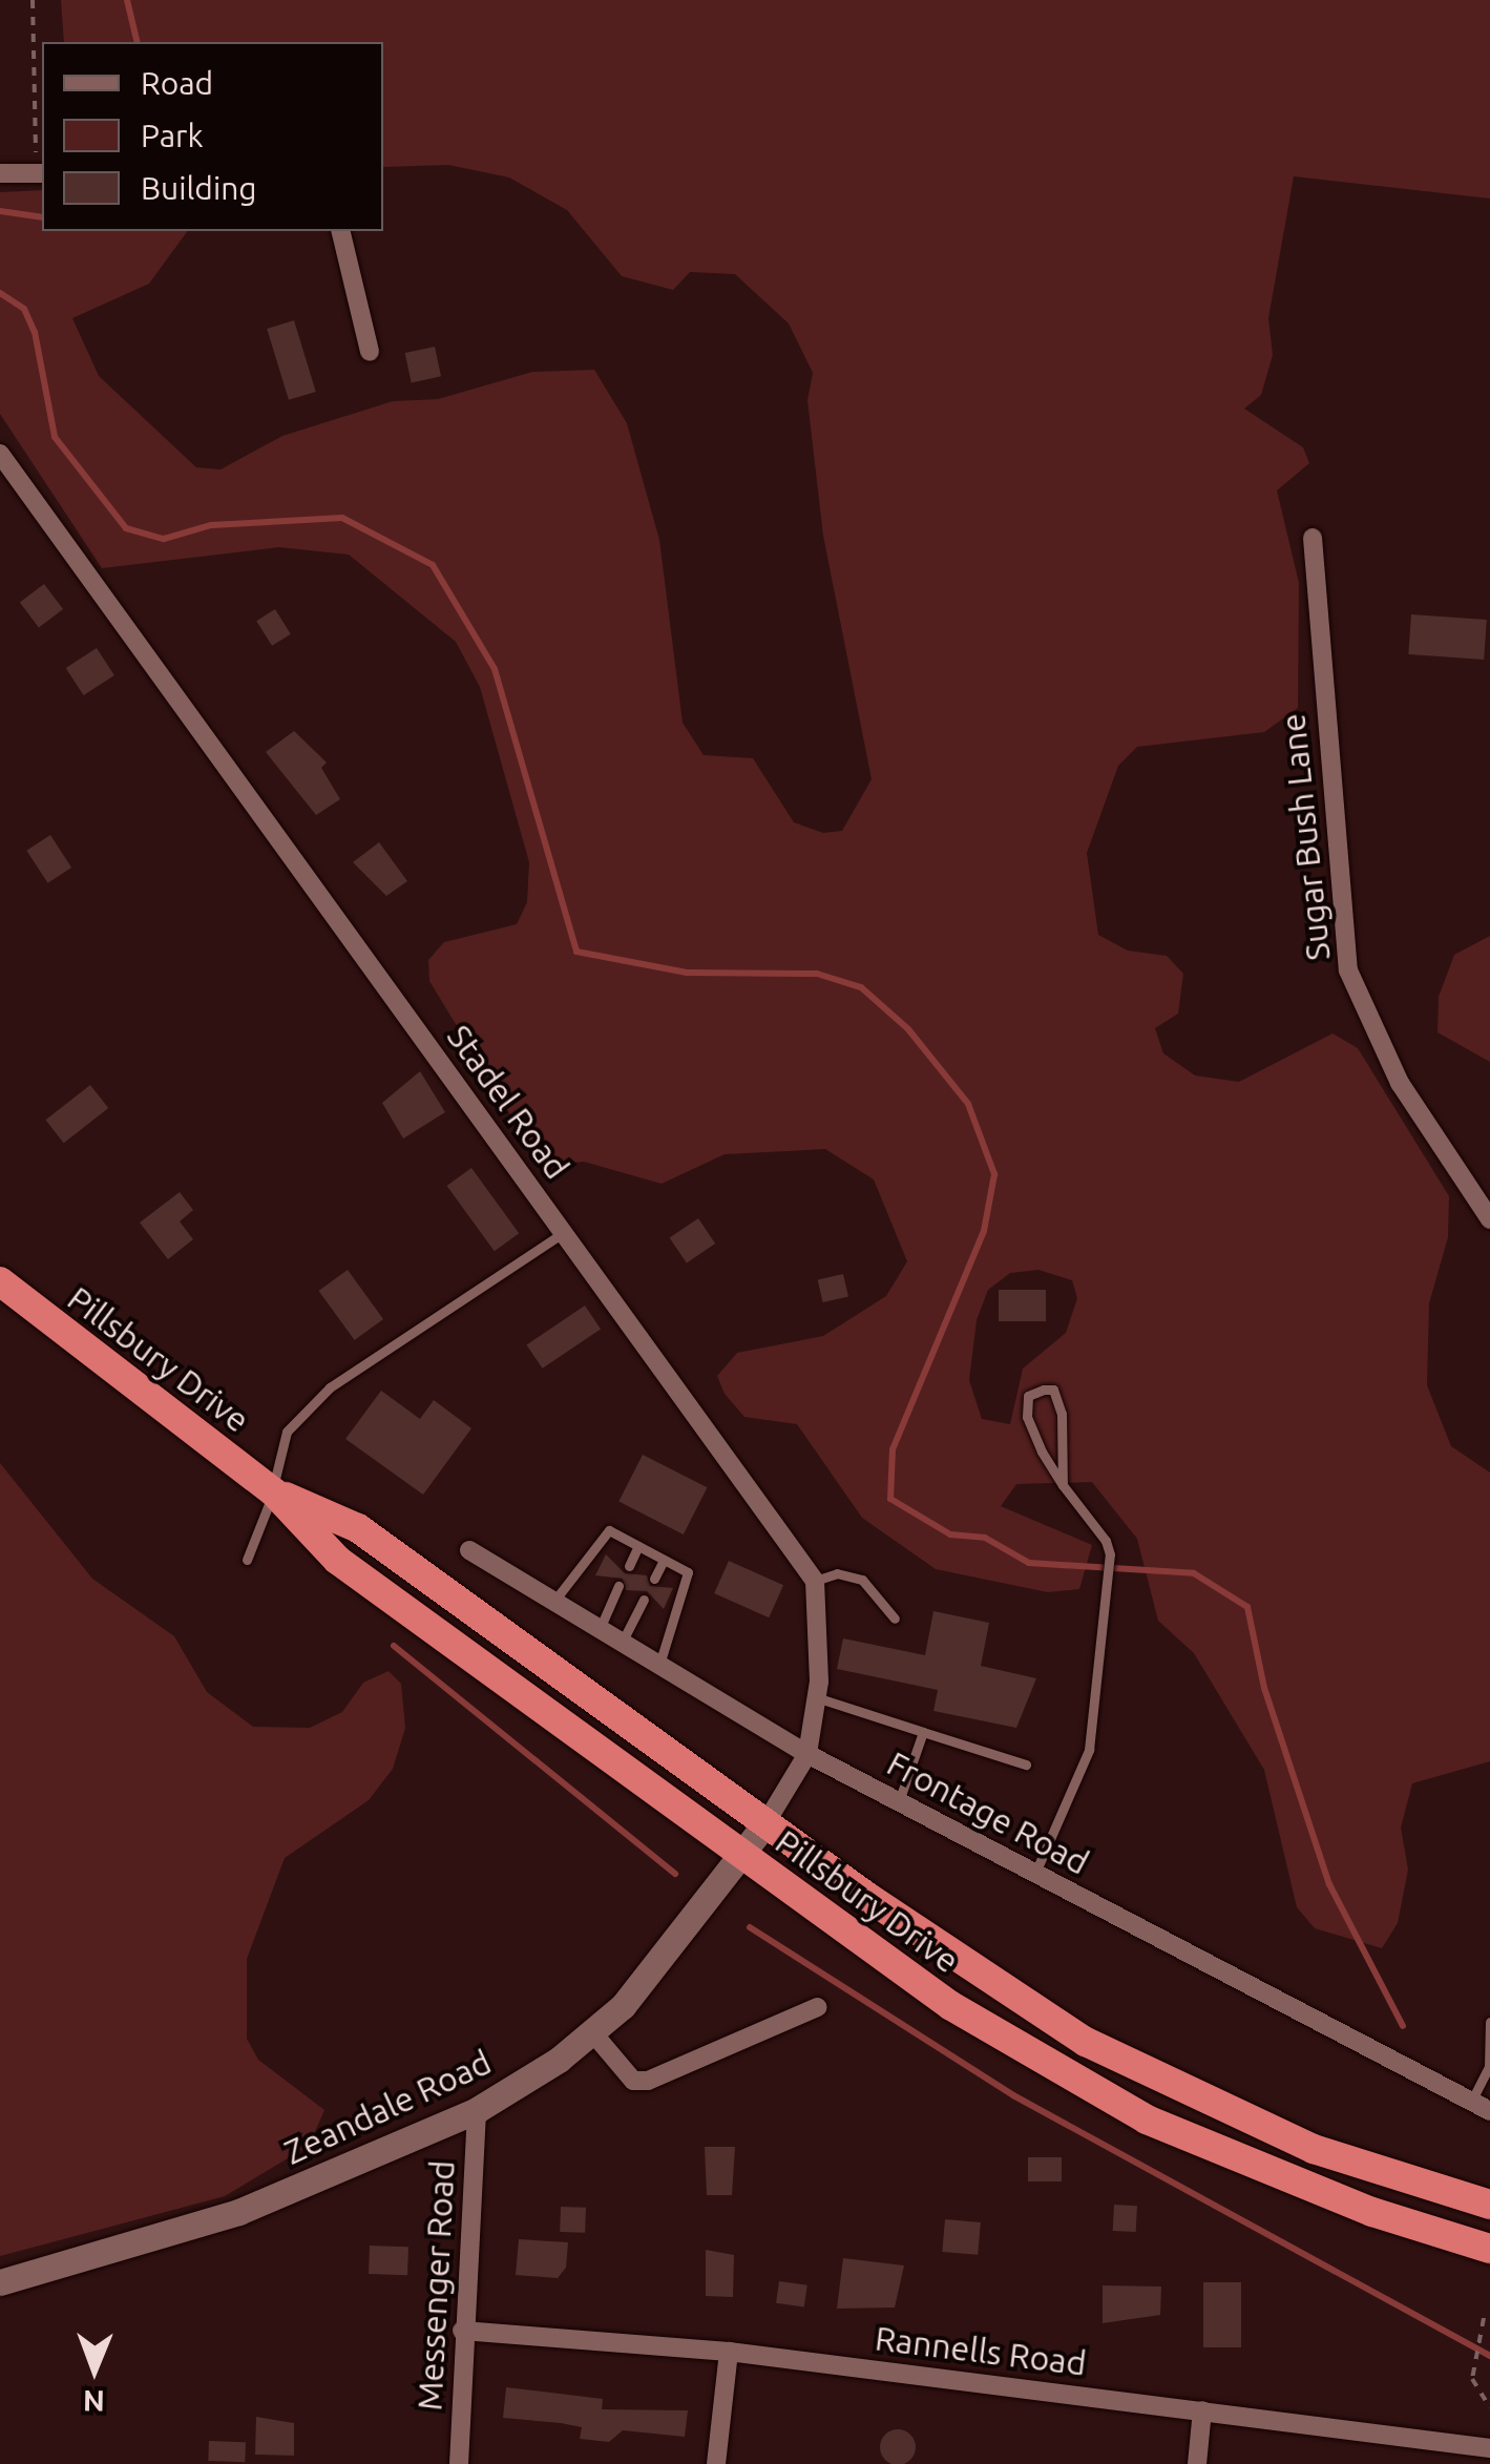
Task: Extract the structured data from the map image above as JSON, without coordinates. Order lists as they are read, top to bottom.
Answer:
{
  "streets": {
    "highway": ["Pillsbury Drive"],
    "main road": ["Zeandale Road"],
    "street": [
      "Sugar Bush Lane",
      "Stadel Road",
      "Frontage Road",
      "Messenger Road",
      "Rannells Road"
    ]
  },
  "crossings": [
    ["Pillsbury Drive", "Zeandale Road"],
    ["Zeandale Road", "Messenger Road"],
    ["Messenger Road", "Rannells Road"]
  ],
  "legend": ["Road", "Park", "Building"],
  "north": "bottom"
}
